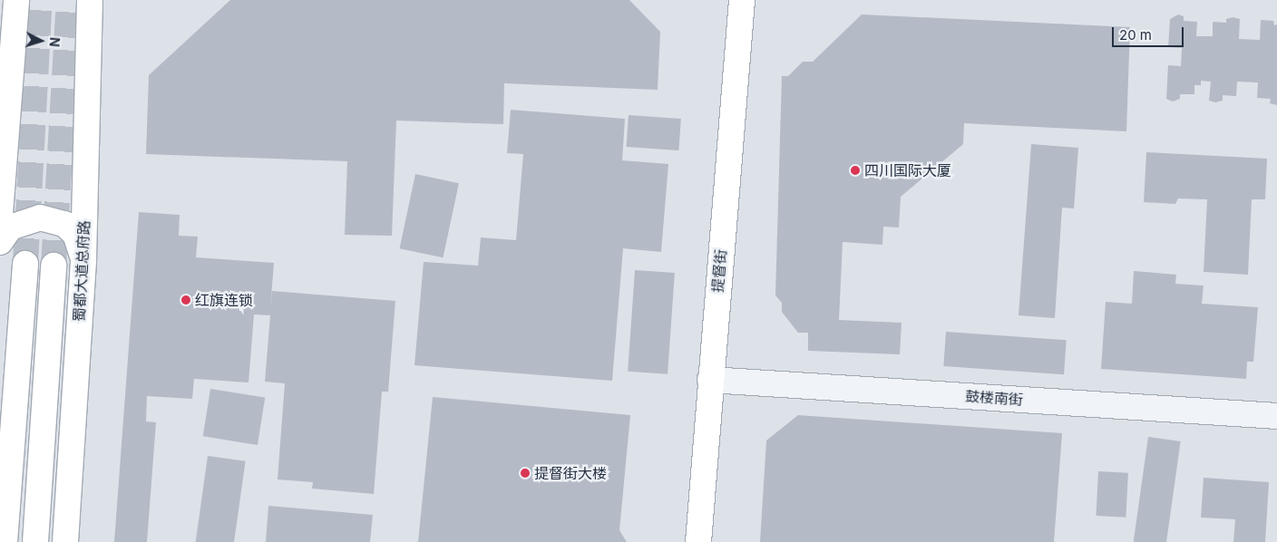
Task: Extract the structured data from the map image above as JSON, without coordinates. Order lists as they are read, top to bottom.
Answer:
{
  "streets": {
    "main road": ["蜀都大道总府路", "提督街"],
    "street": ["鼓楼南街"]
  },
  "crossings": [
    ["提督街", "鼓楼南街"]
  ],
  "places": ["四川国际大厦", "红旗连锁", "提督街大楼"],
  "scale_bar": "20 m",
  "north": "right"
}
